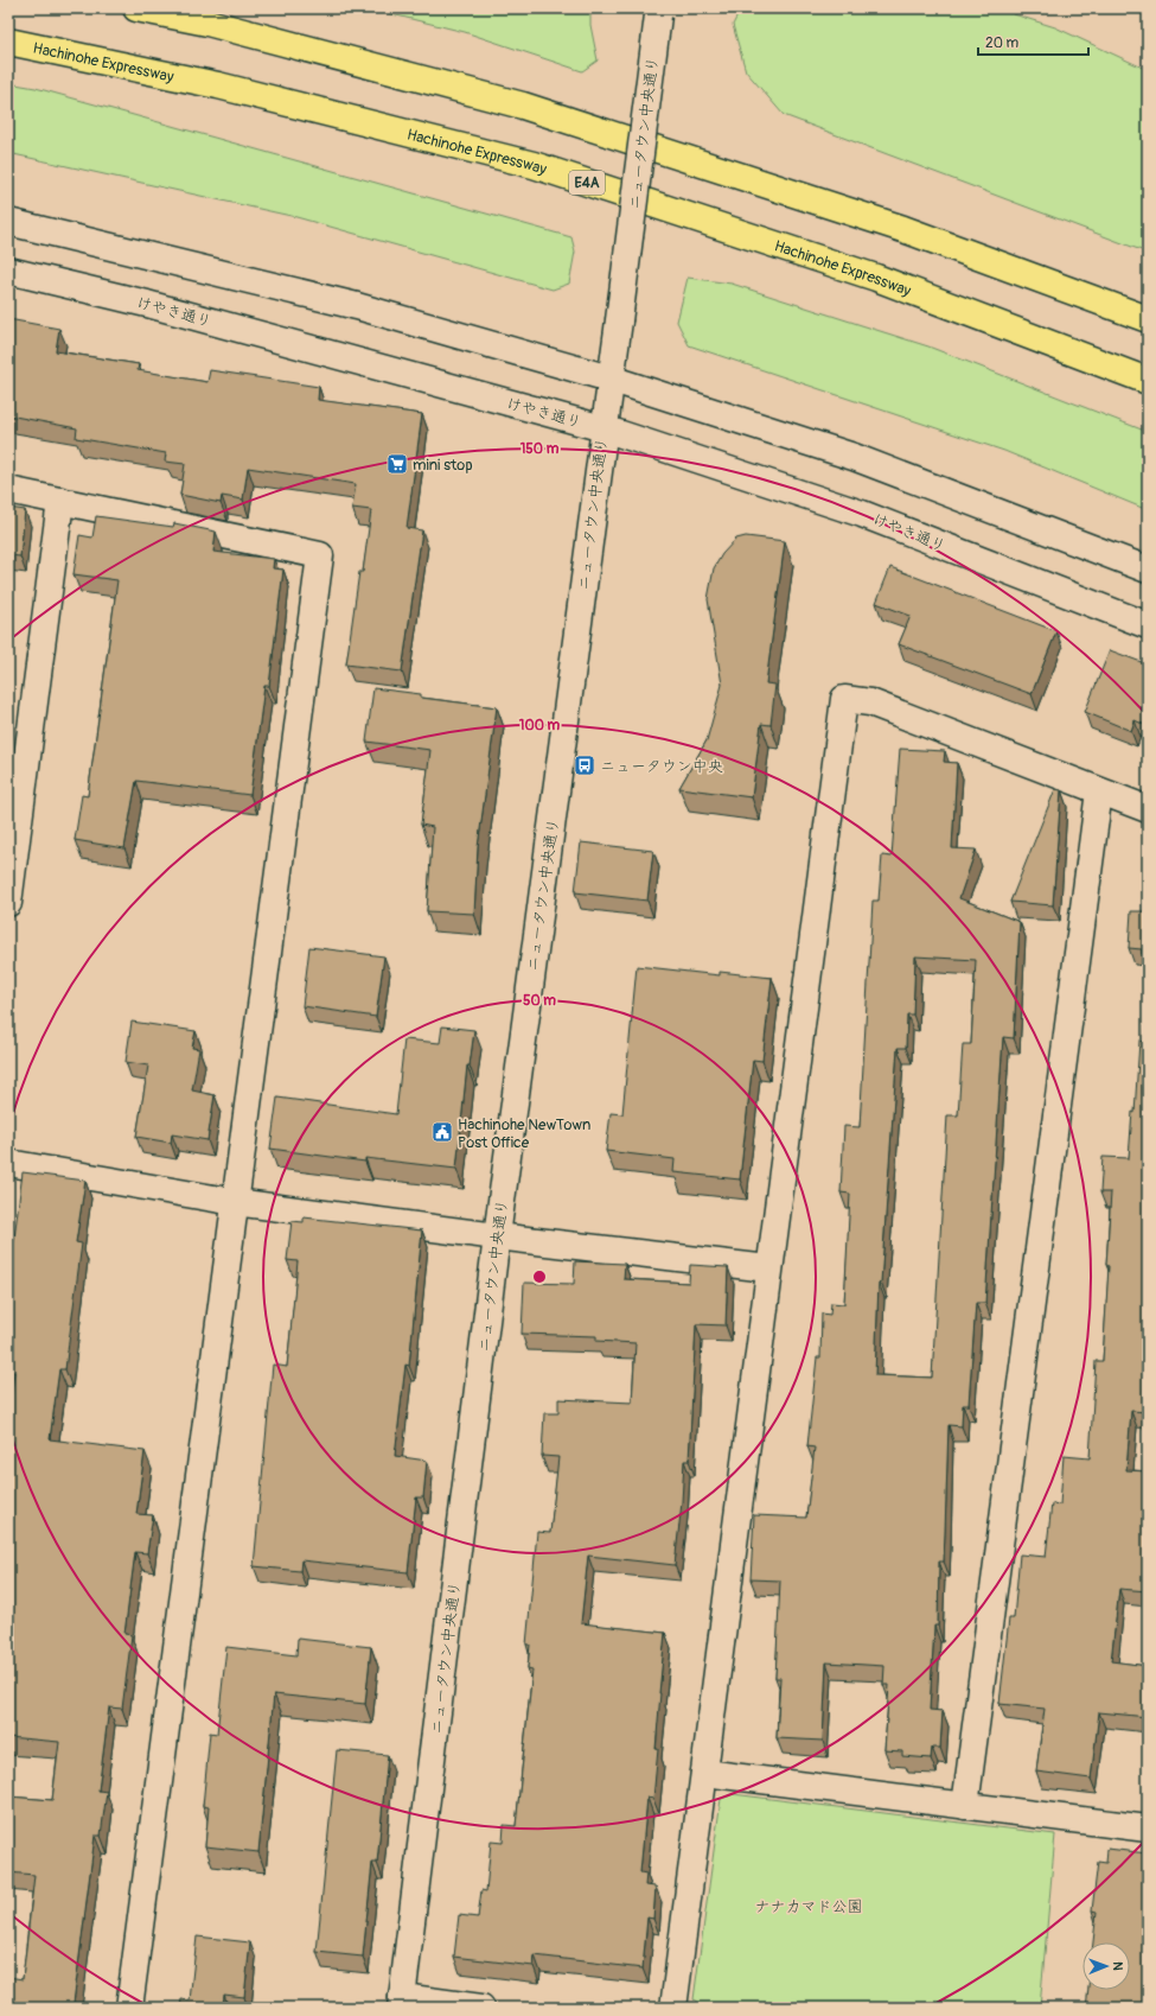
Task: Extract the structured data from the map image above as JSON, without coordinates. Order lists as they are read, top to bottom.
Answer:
{
  "streets": {
    "highway": ["Hachinohe Expressway", "E4A"],
    "street": ["ニュータウン中央通り", "けやき通り"]
  },
  "crossings": [
    ["ニュータウン中央通り", "けやき通り"]
  ],
  "parks": ["ナナカマド公園"],
  "places": {
    "supermarket": ["mini stop"],
    "bus stop": ["ニュータウン中央"],
    "public building": ["Hachinohe NewTown Post Office"]
  },
  "scale_bar": "20 m",
  "north": "right",
  "rings": ["150 m", "100 m", "50 m"]
}
